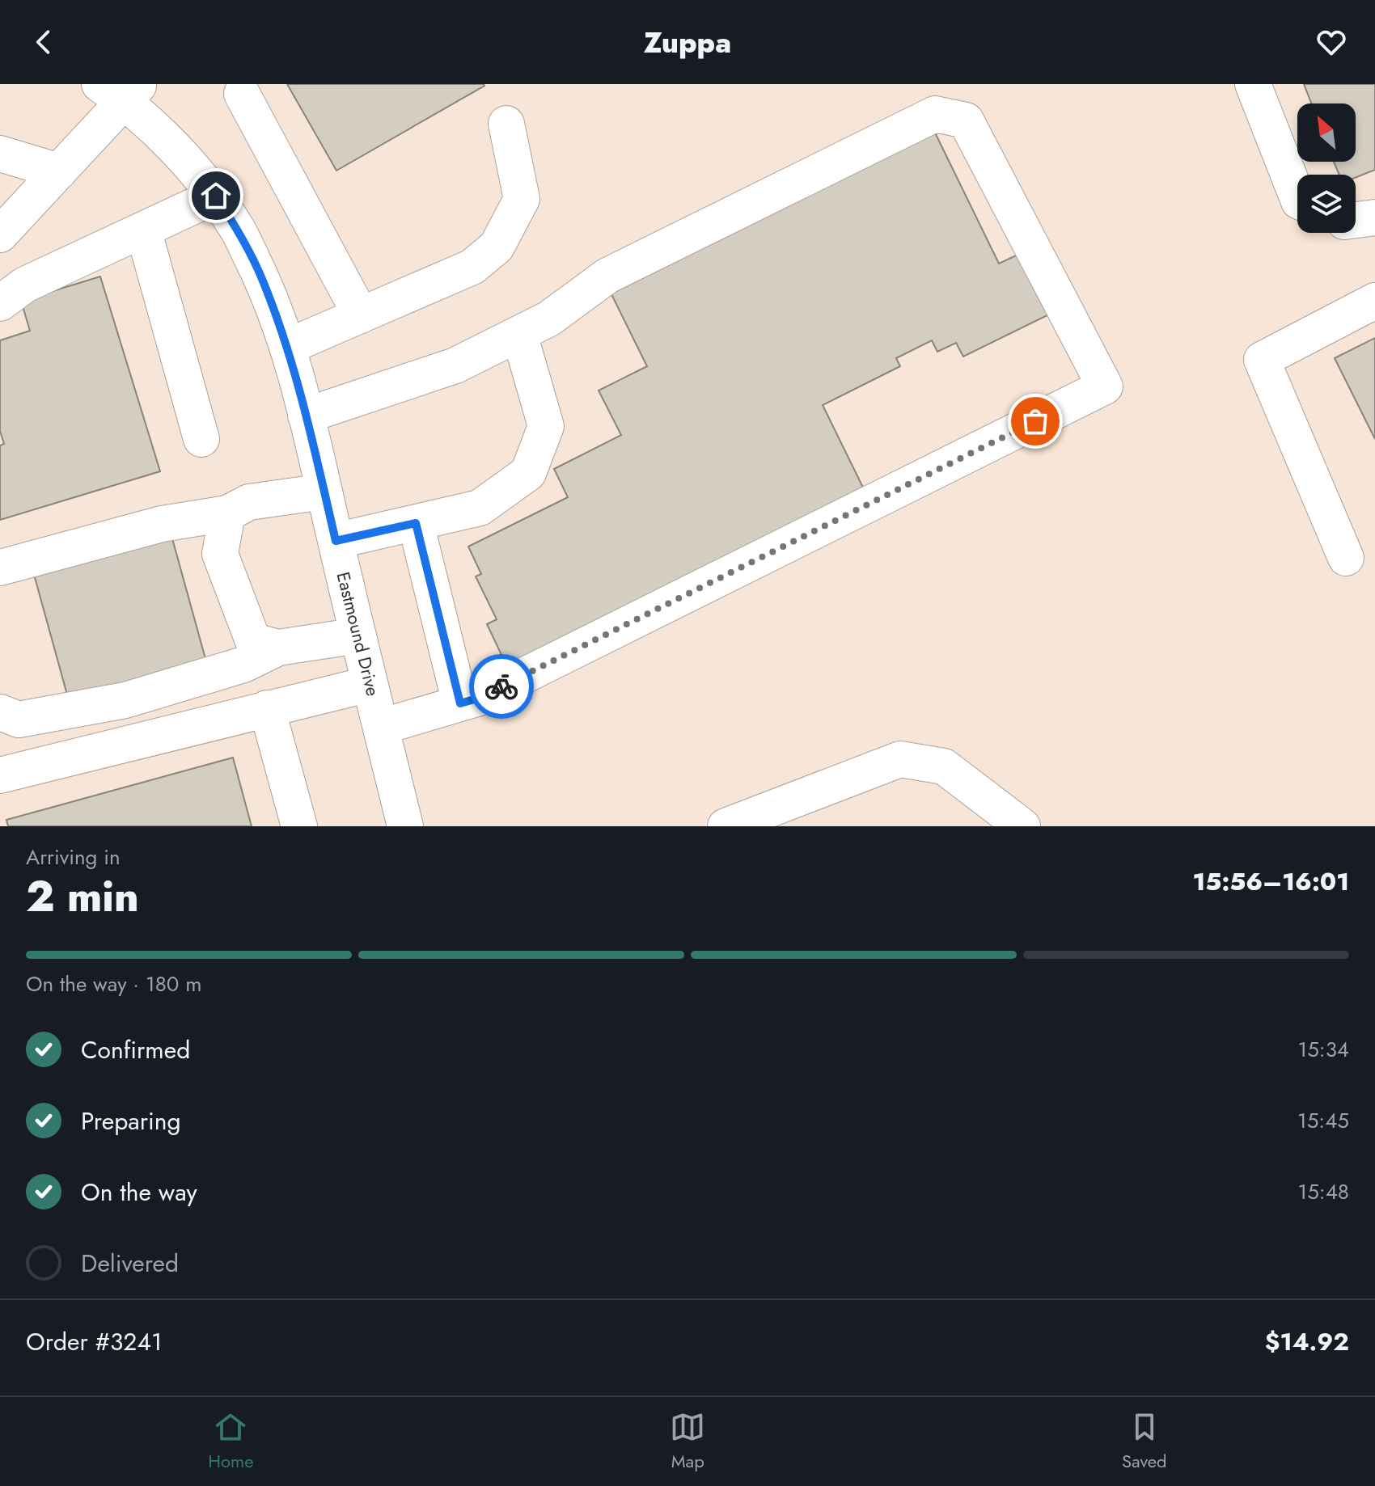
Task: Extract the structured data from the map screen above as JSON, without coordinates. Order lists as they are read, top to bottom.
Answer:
{
  "streets": {
    "street": ["Eastmound Drive"]
  },
  "north": "top left",
  "page": {
    "header": "Zuppa",
    "heading": ["2 min", "Arriving in", "15:56–16:01"],
    "panel": ["Order #3241", "$14.92"],
    "bar": "On the way · 180 m",
    "list": [
      ["Confirmed", "15:34"],
      ["Preparing", "15:45"],
      ["On the way", "15:48"],
      "Delivered"
    ],
    "tabs": ["Home", "Map", "Saved"]
  }
}
